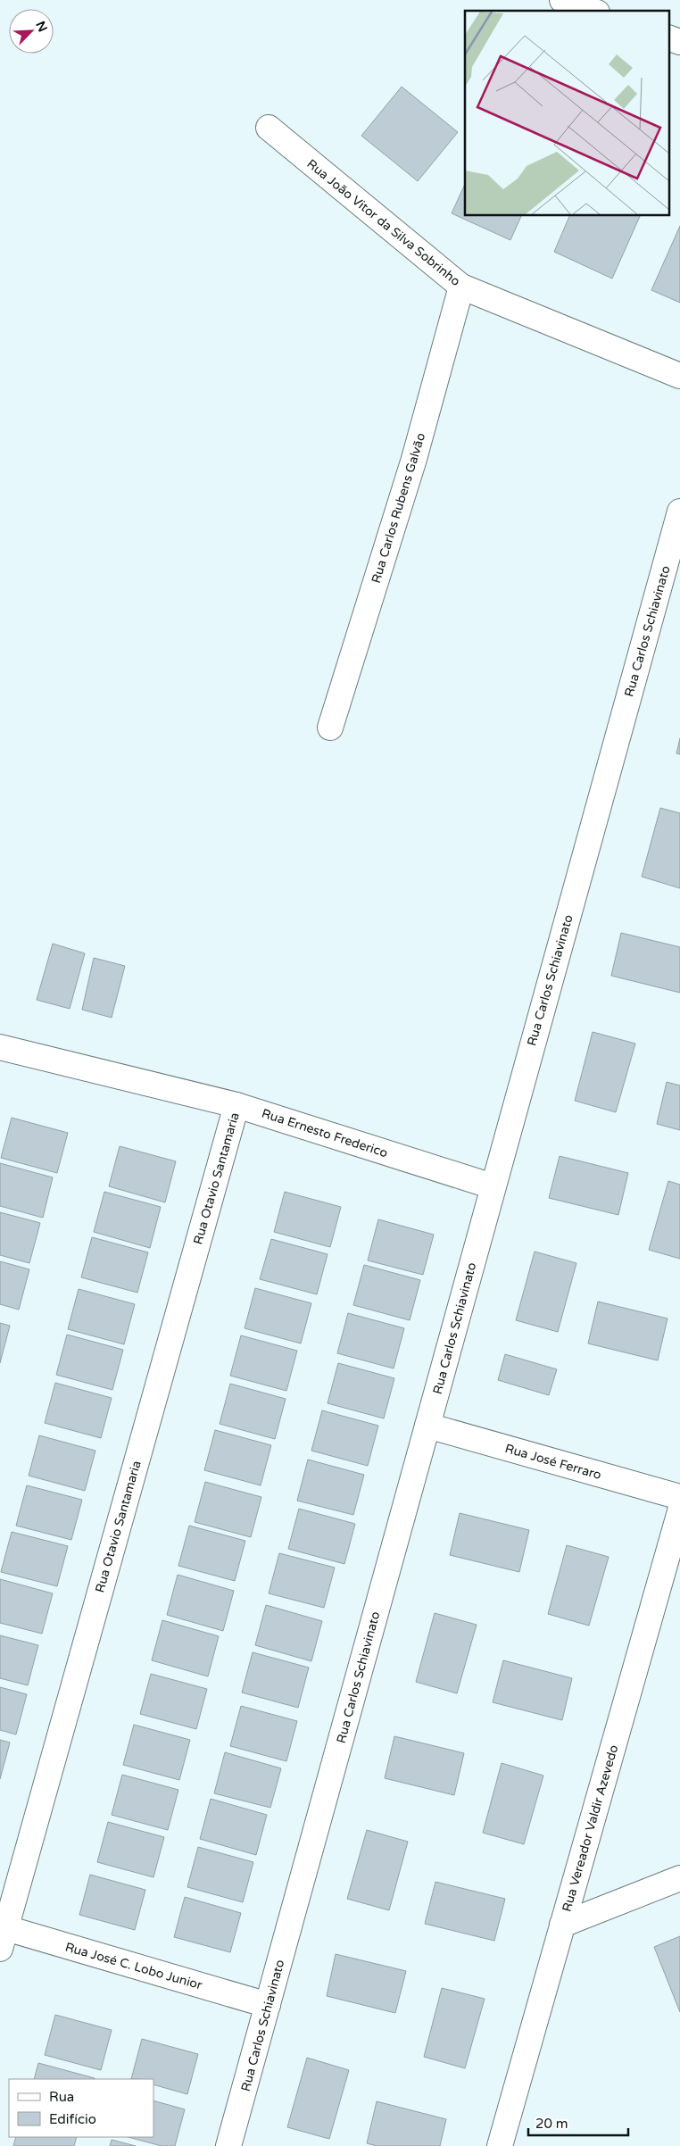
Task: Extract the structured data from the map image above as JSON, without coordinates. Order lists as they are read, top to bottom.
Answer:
{
  "streets": {
    "street": [
      "Rua João Vitor da Silva Sobrinho",
      "Rua Carlos Rubens Galvão",
      "Rua Carlos Schiavinato",
      "Rua Ernesto Frederico",
      "Rua Otavio Santamaria",
      "Rua José Ferraro",
      "Rua Vereador Valdir Azevedo",
      "Rua José C. Lobo Junior"
    ]
  },
  "crossings": [
    ["Rua João Vitor da Silva Sobrinho", "Rua Carlos Rubens Galvão"],
    ["Rua Carlos Schiavinato", "Rua Ernesto Frederico"],
    ["Rua Carlos Schiavinato", "Rua José Ferraro"],
    ["Rua Carlos Schiavinato", "Rua José C. Lobo Junior"],
    ["Rua Ernesto Frederico", "Rua Otavio Santamaria"],
    ["Rua Otavio Santamaria", "Rua José C. Lobo Junior"]
  ],
  "legend": ["Rua", "Edifício"],
  "scale_bar": "20 m",
  "north": "top right"
}
